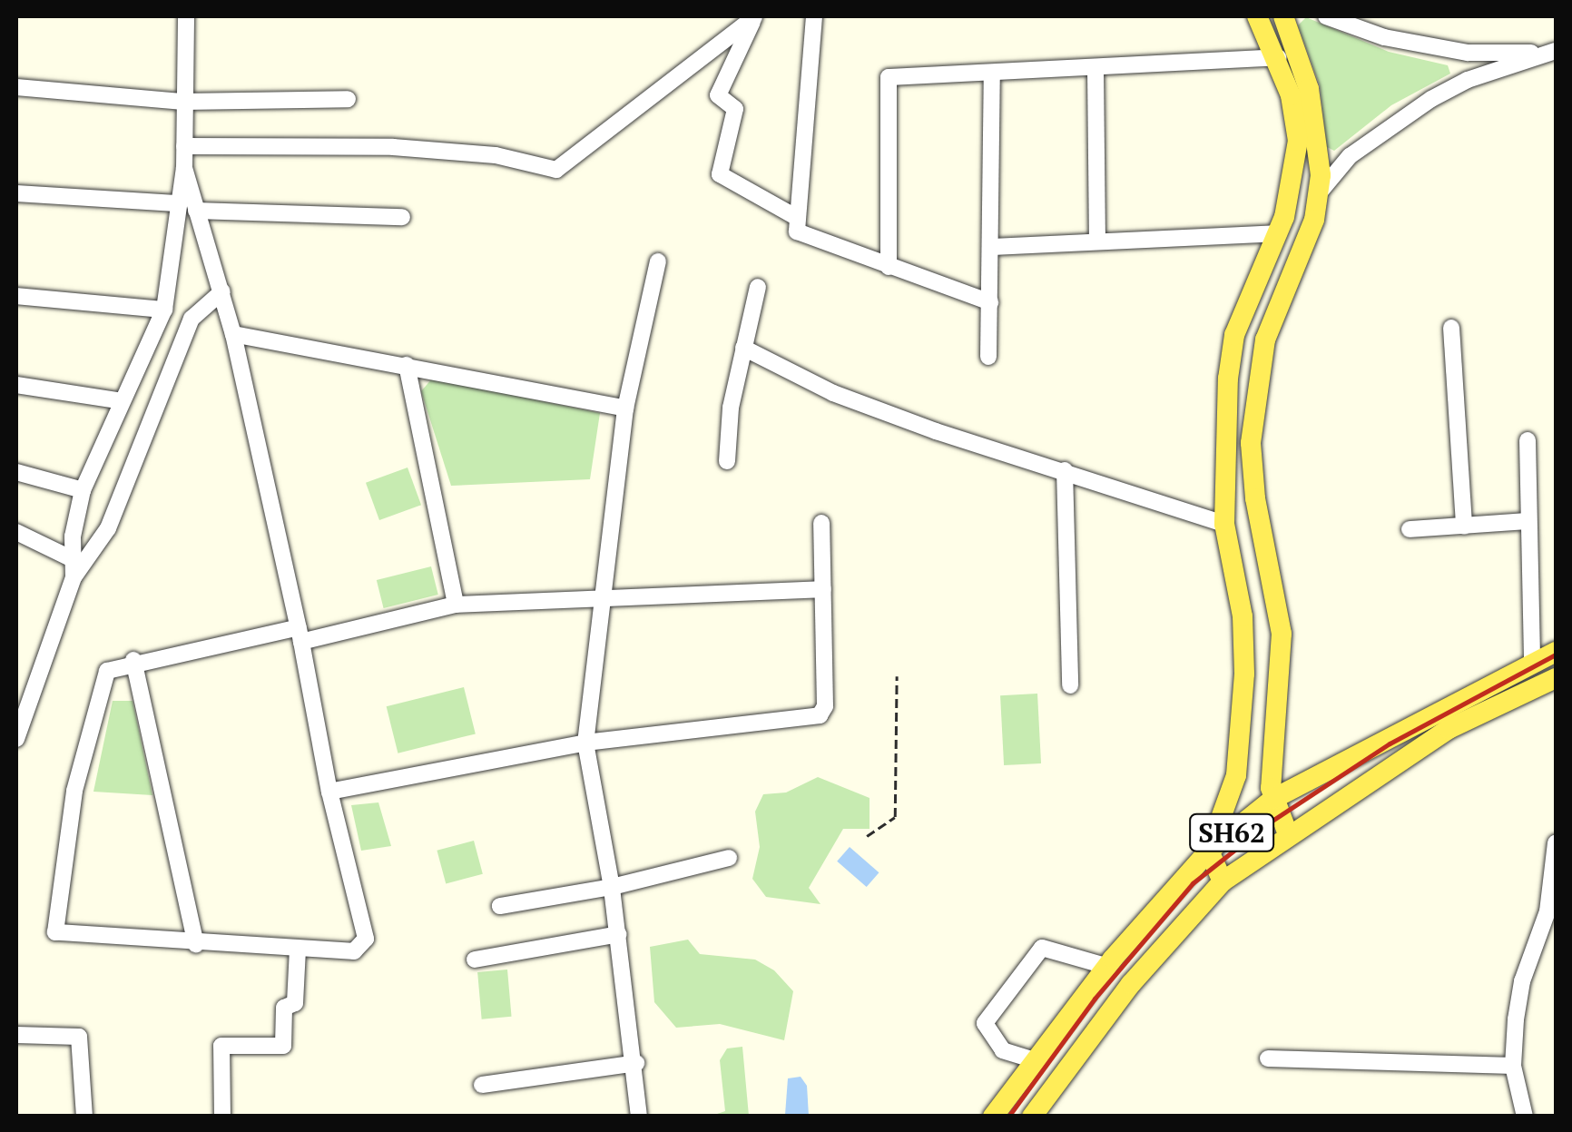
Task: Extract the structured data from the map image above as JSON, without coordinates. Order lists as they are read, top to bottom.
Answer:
{
  "streets": {
    "main road": ["SH62"]
  }
}
